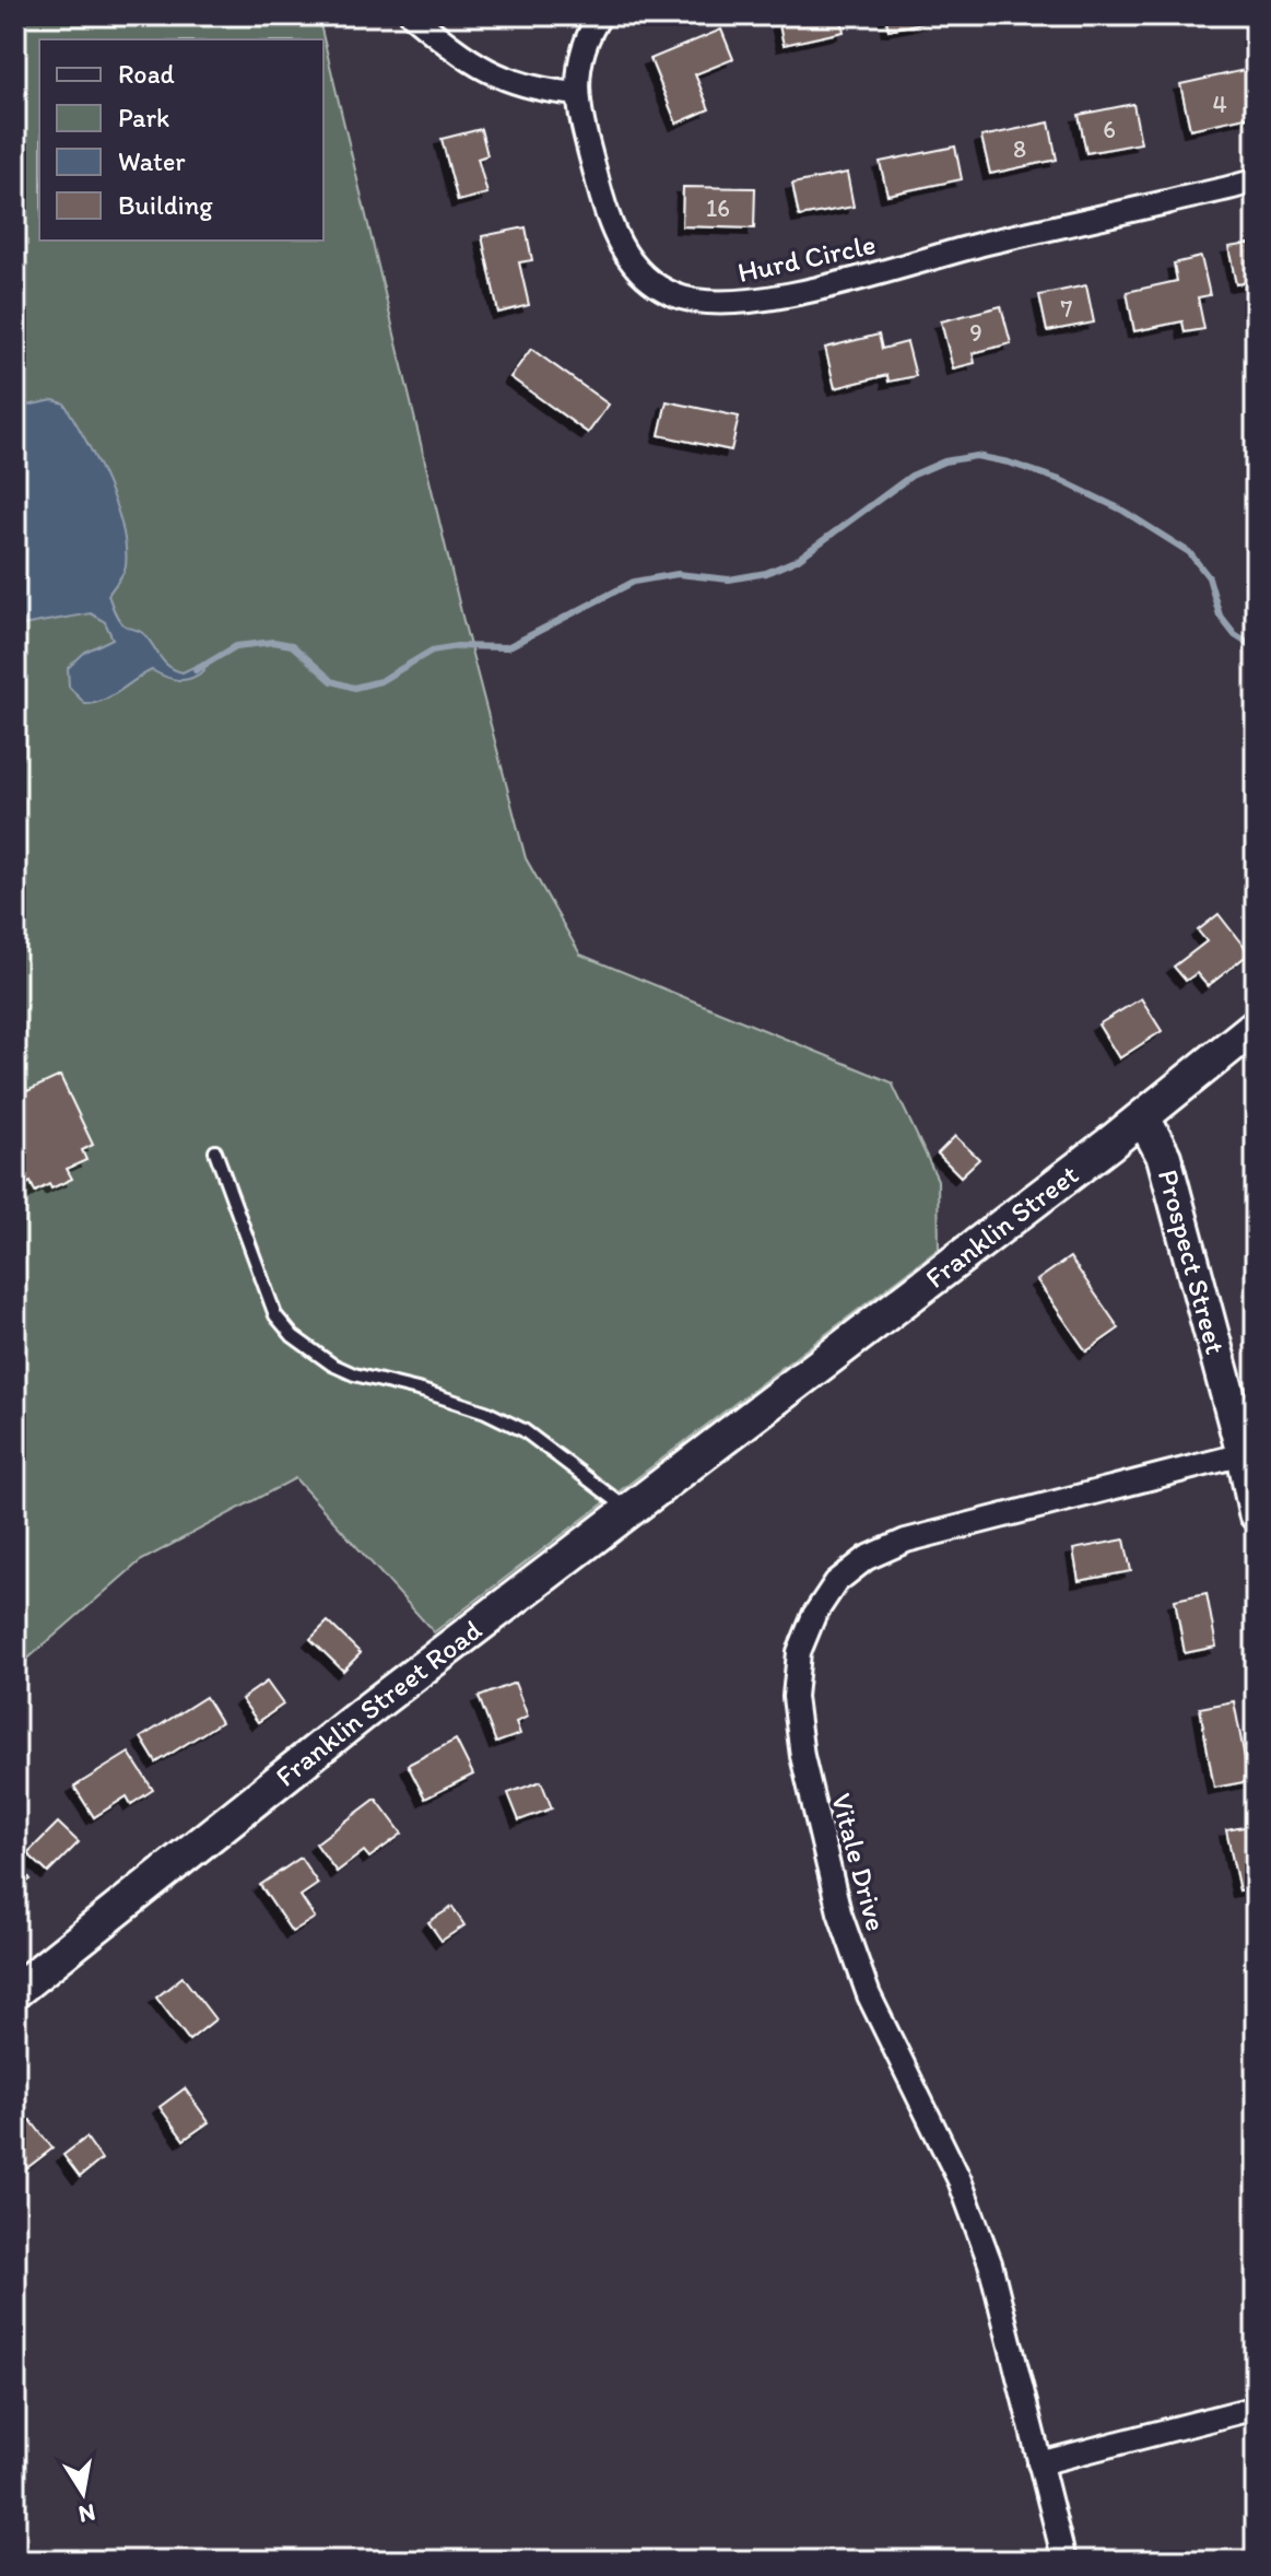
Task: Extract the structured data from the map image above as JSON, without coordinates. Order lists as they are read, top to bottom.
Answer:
{
  "streets": {
    "street": [
      "Hurd Circle",
      "Franklin Street",
      "Prospect Street",
      "Franklin Street Road",
      "Vitale Drive"
    ]
  },
  "crossings": [
    ["Franklin Street", "Prospect Street"],
    ["Franklin Street", "Franklin Street Road"],
    ["Prospect Street", "Vitale Drive"]
  ],
  "house_numbers": [
    "4",
    "6",
    "8",
    "16",
    "7",
    "9"
  ],
  "legend": [
    "Road",
    "Park",
    "Water",
    "Building"
  ],
  "north": "bottom"
}
